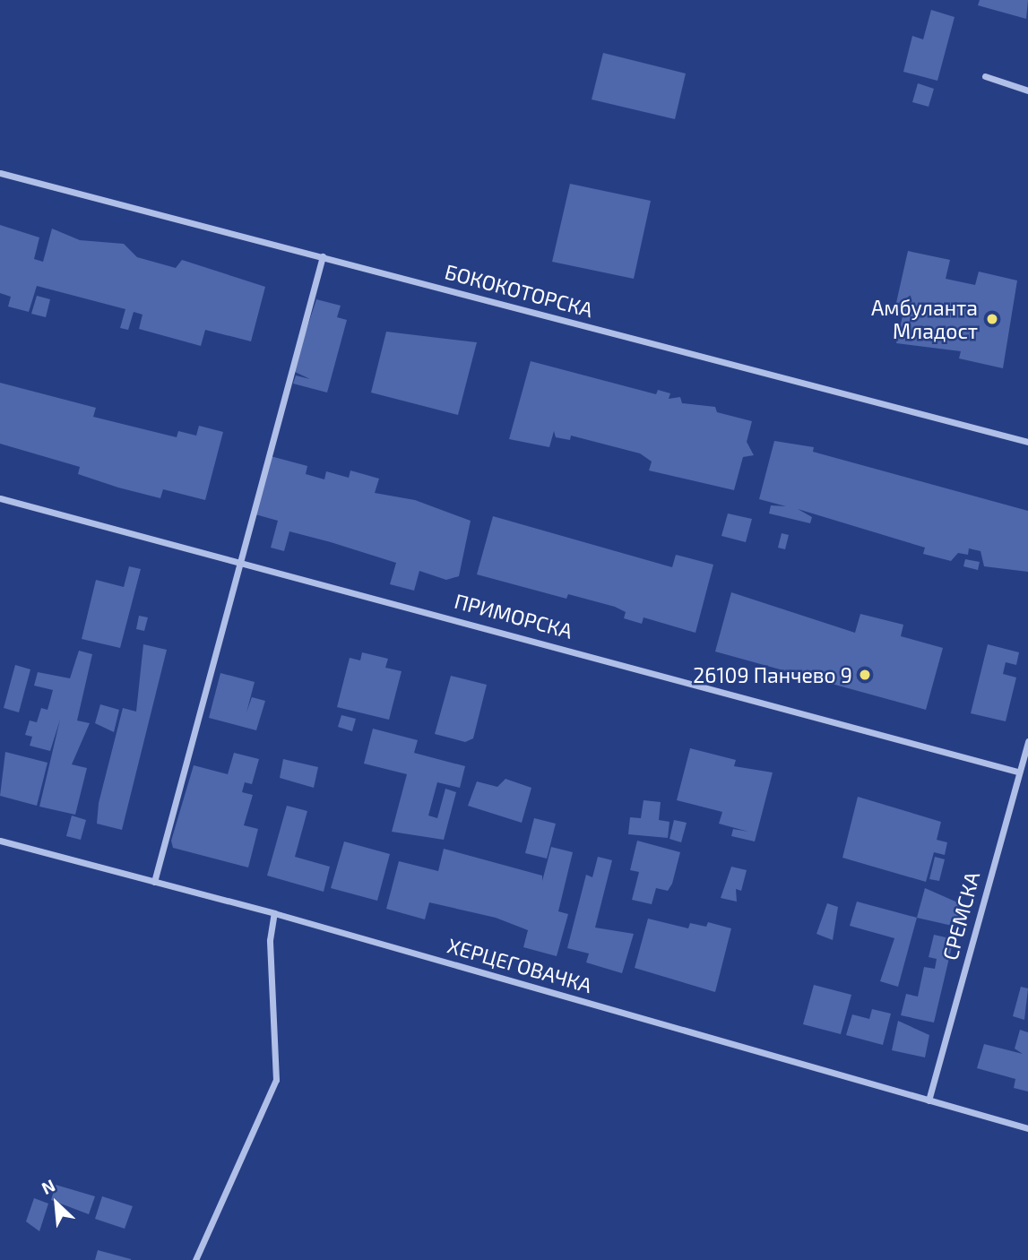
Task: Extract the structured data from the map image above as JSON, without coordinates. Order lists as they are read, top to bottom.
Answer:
{
  "streets": {
    "street": [
      "БОКОКОТОРСКА",
      "ПРИМОРСКА",
      "СРЕМСКА",
      "ХЕРЦЕГОВАЧКА"
    ]
  },
  "crossings": [
    ["ПРИМОРСКА", "СРЕМСКА"],
    ["СРЕМСКА", "ХЕРЦЕГОВАЧКА"]
  ],
  "places": ["Амбуланта Младост", "26109 Панчево 9"],
  "north": "top left"
}
